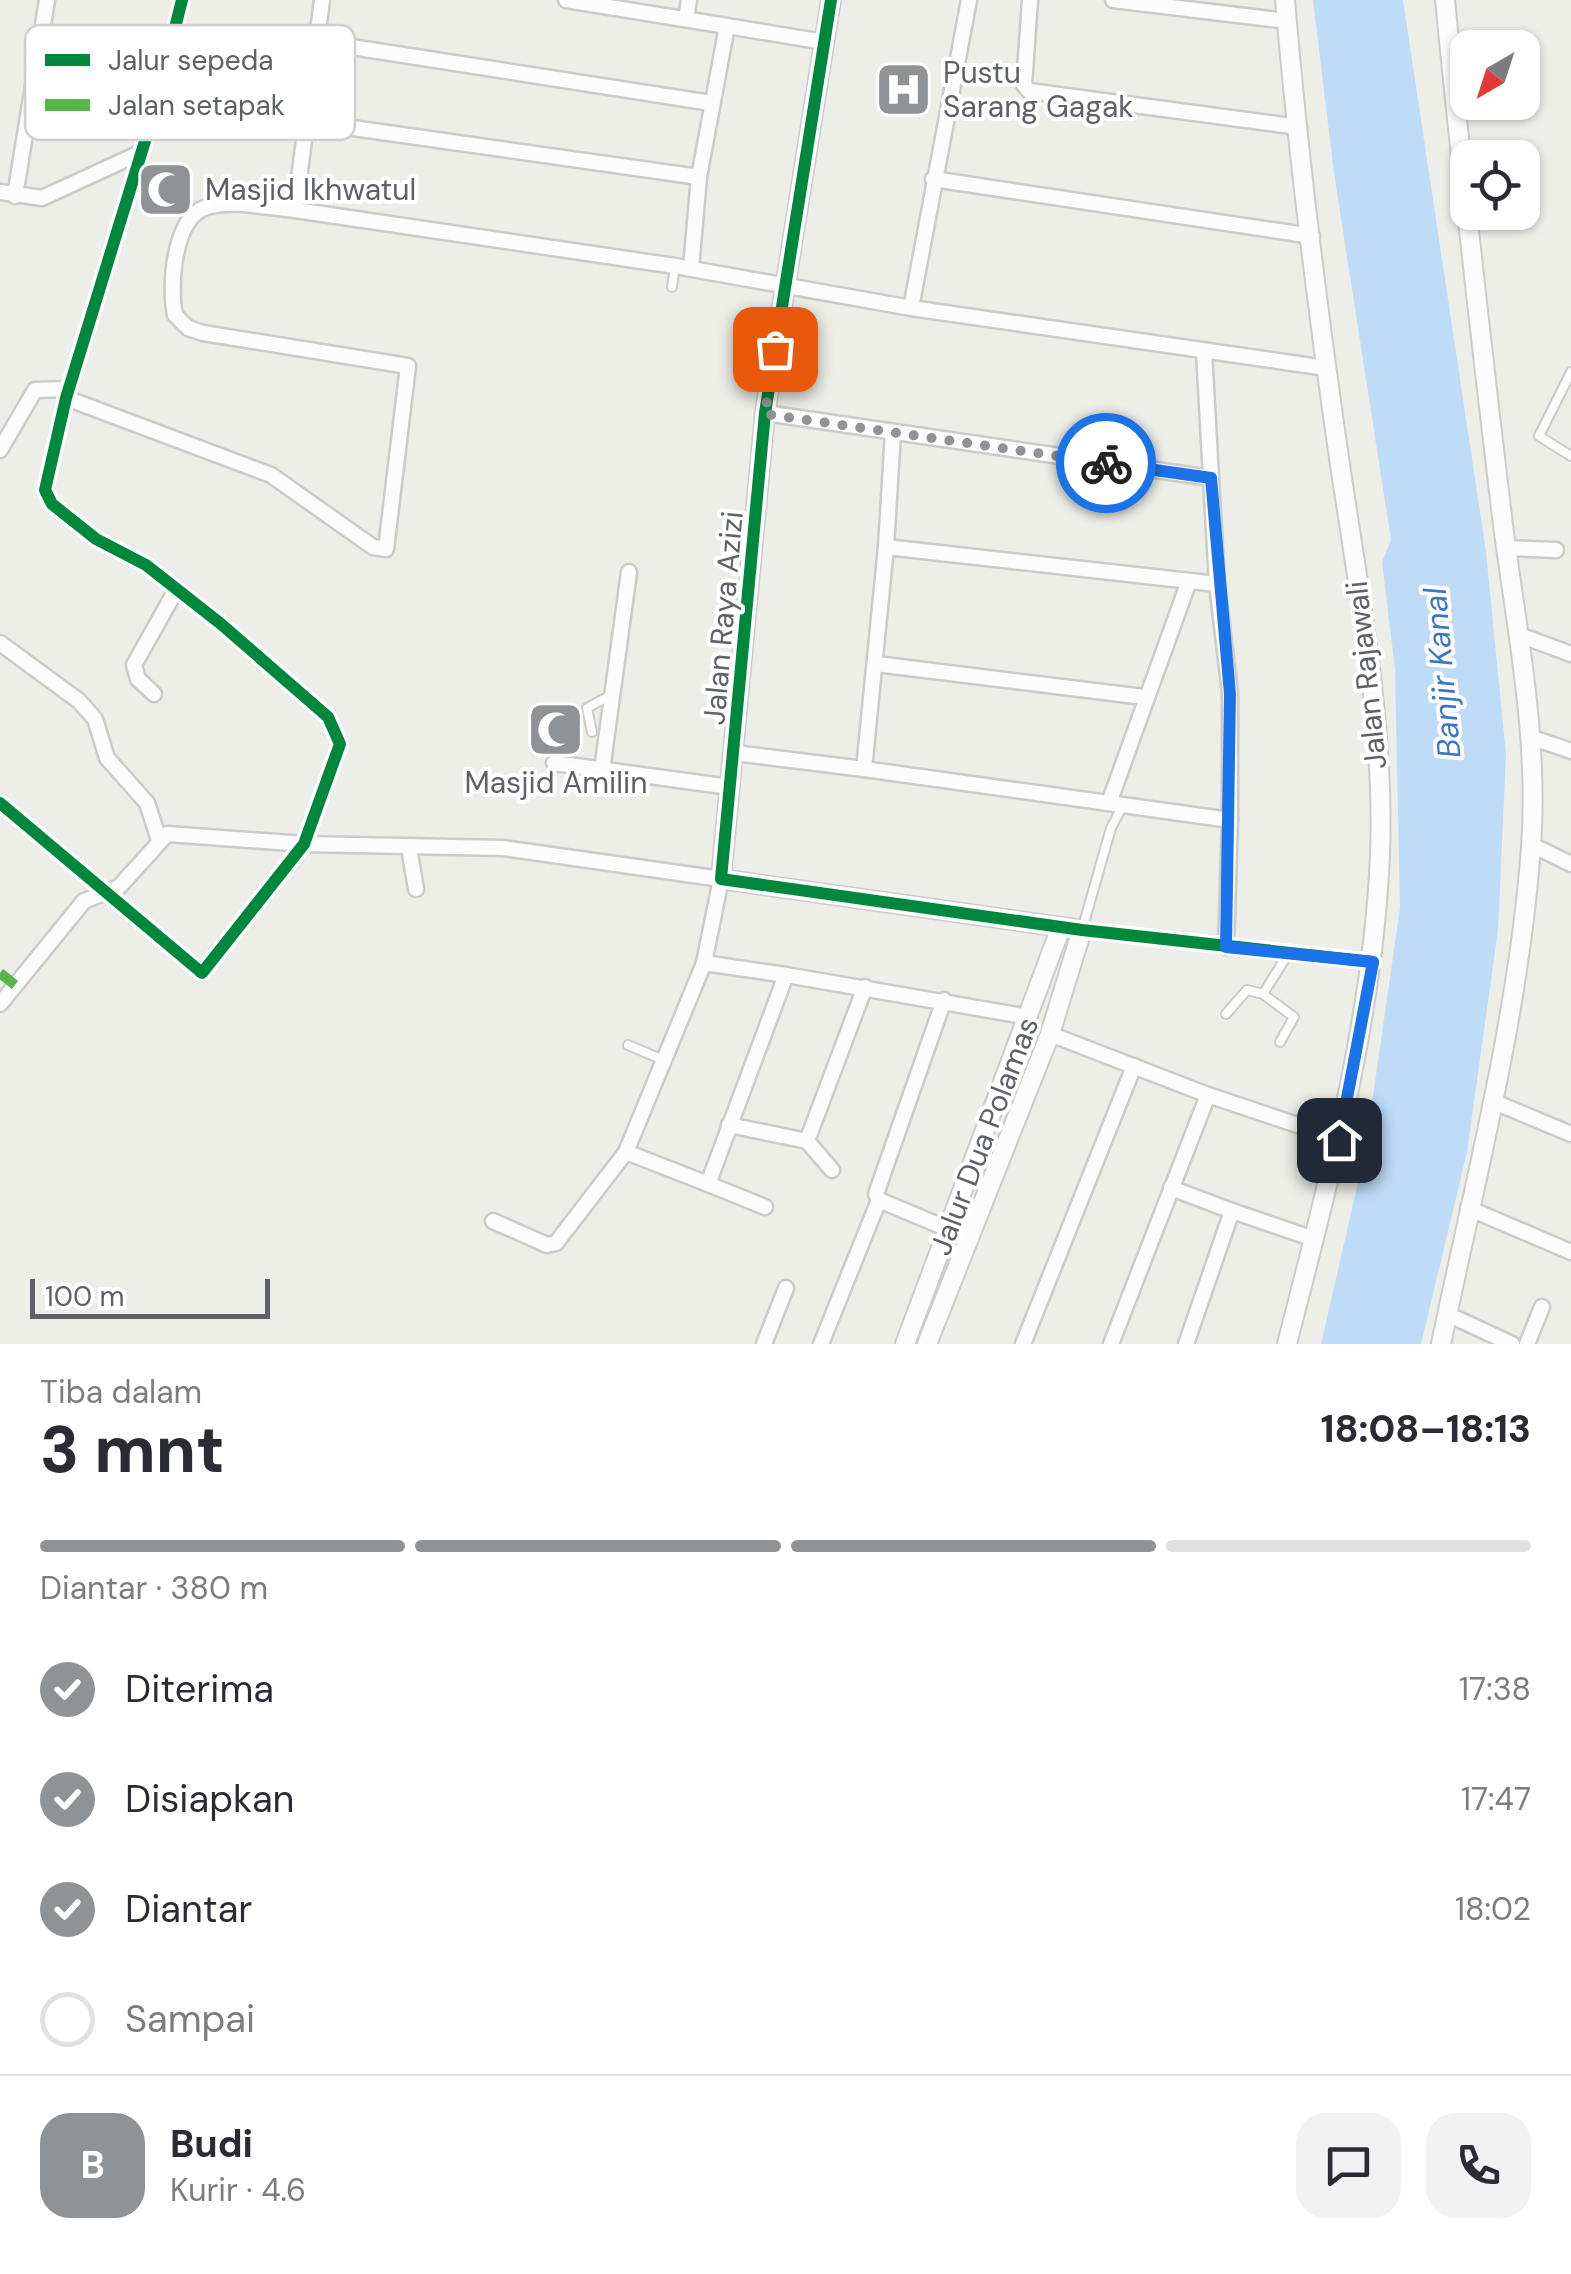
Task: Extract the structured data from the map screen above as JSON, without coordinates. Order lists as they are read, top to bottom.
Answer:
{
  "streets": {
    "street": ["Jalan Raya Azizi", "Jalan Rajawali", "Jalur Dua Polamas"]
  },
  "water": ["Banjir Kanal"],
  "places": {
    "hospital": ["Pustu Sarang Gagak"],
    "mosque": ["Masjid Ikhwatul", "Masjid Amilin"]
  },
  "legend": ["Jalur sepeda", "Jalan setapak"],
  "scale_bar": "100 m",
  "north": "bottom left",
  "page": {
    "scale": "100 m",
    "heading": ["3 mnt", "Tiba dalam", "18:08–18:13"],
    "panel": ["Budi", "Kurir · 4.6"],
    "bar": "Diantar · 380 m",
    "list": [
      ["Diterima", "17:38"],
      ["Disiapkan", "17:47"],
      ["Diantar", "18:02"],
      "Sampai"
    ],
    "round": "B"
  }
}
